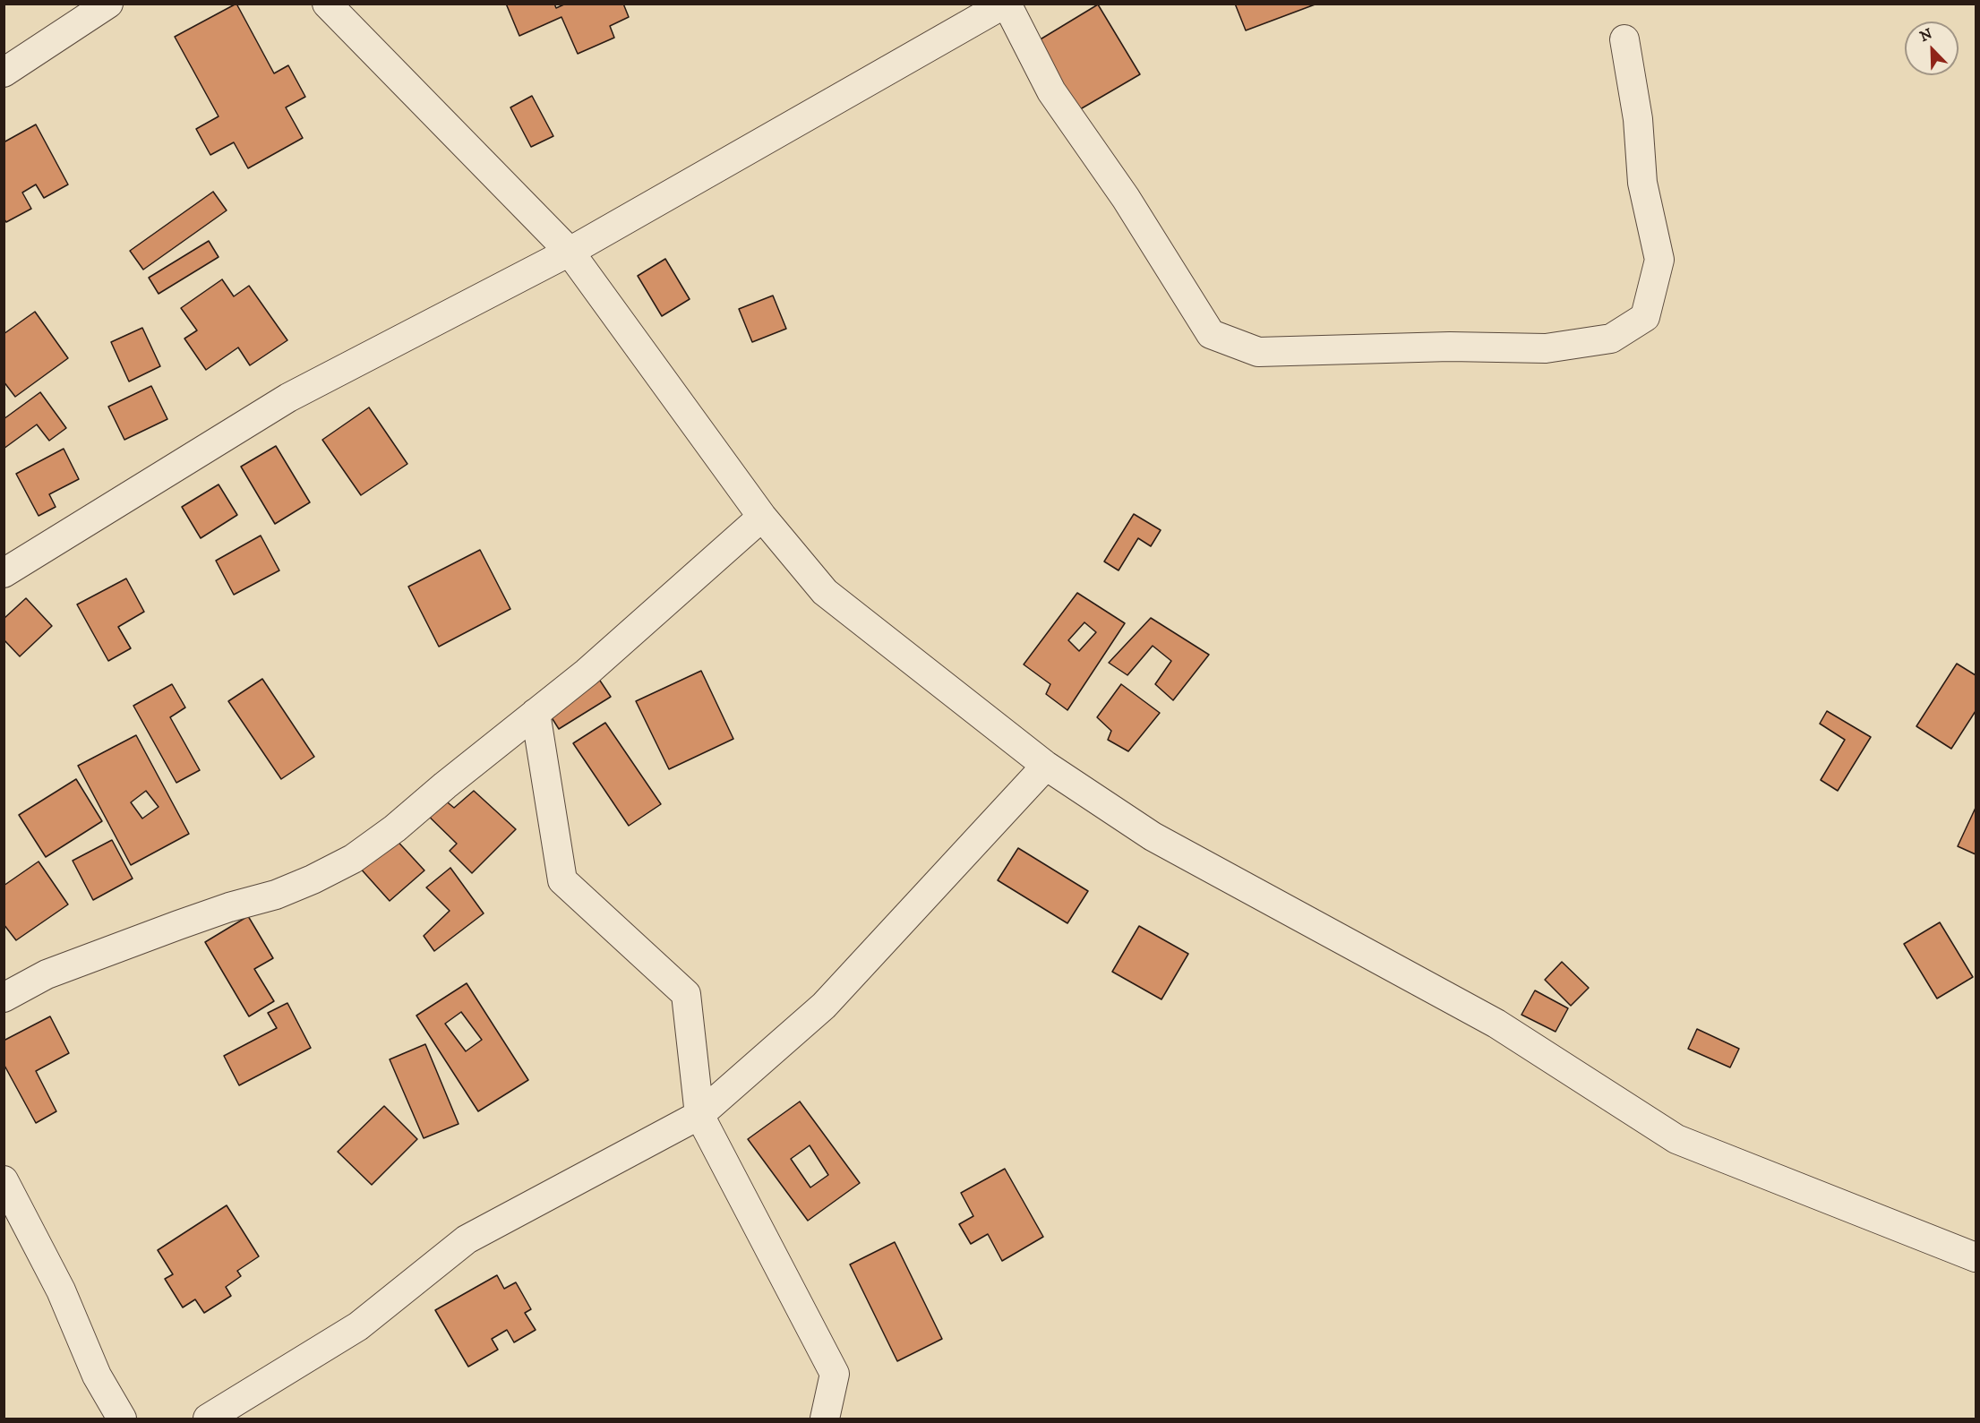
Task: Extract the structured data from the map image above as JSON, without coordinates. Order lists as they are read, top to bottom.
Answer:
{
  "north": "top left"
}
